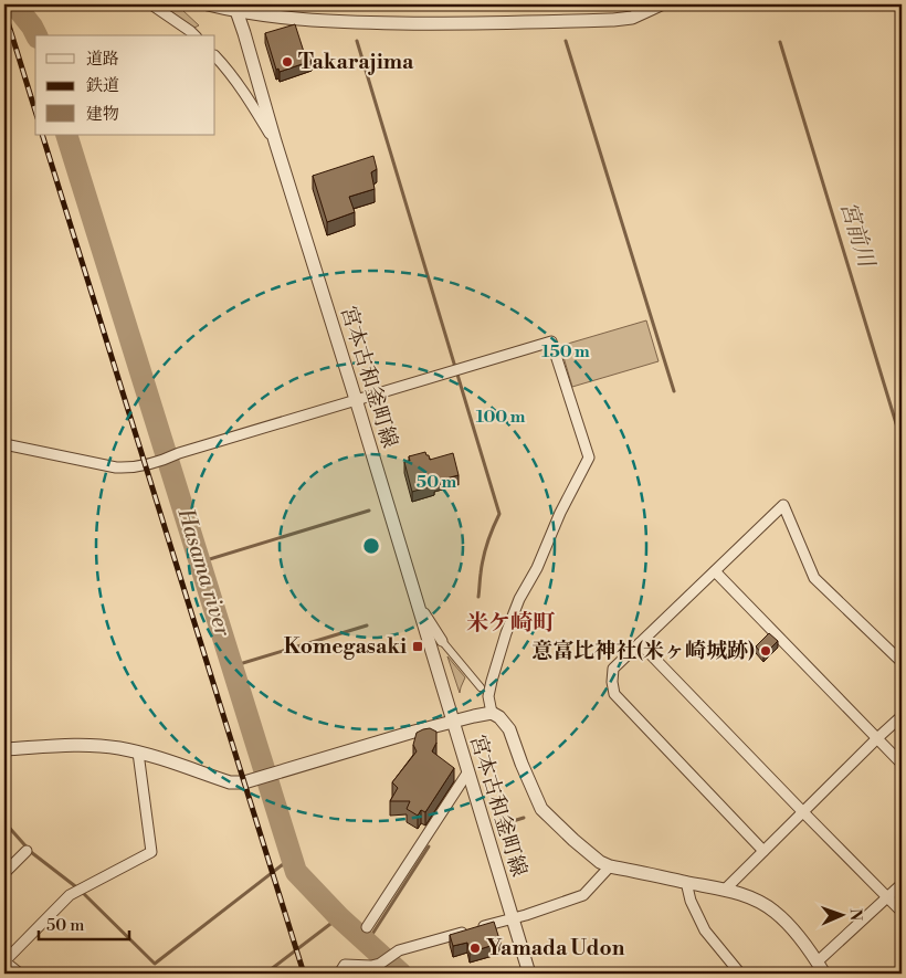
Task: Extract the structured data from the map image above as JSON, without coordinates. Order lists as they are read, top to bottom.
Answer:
{
  "streets": {
    "street": ["宮本古和釜町線"]
  },
  "districts": ["米ケ崎町"],
  "water": ["宮前川", "Hasama river"],
  "places": {
    "other": ["Takarajima", "意富比神社(米ヶ崎城跡)", "Yamada Udon"],
    "transit": ["Komegasaki"]
  },
  "legend": ["道路", "鉄道", "建物"],
  "scale_bar": "50 m",
  "north": "right",
  "rings": ["150 m", "100 m", "50 m"]
}
